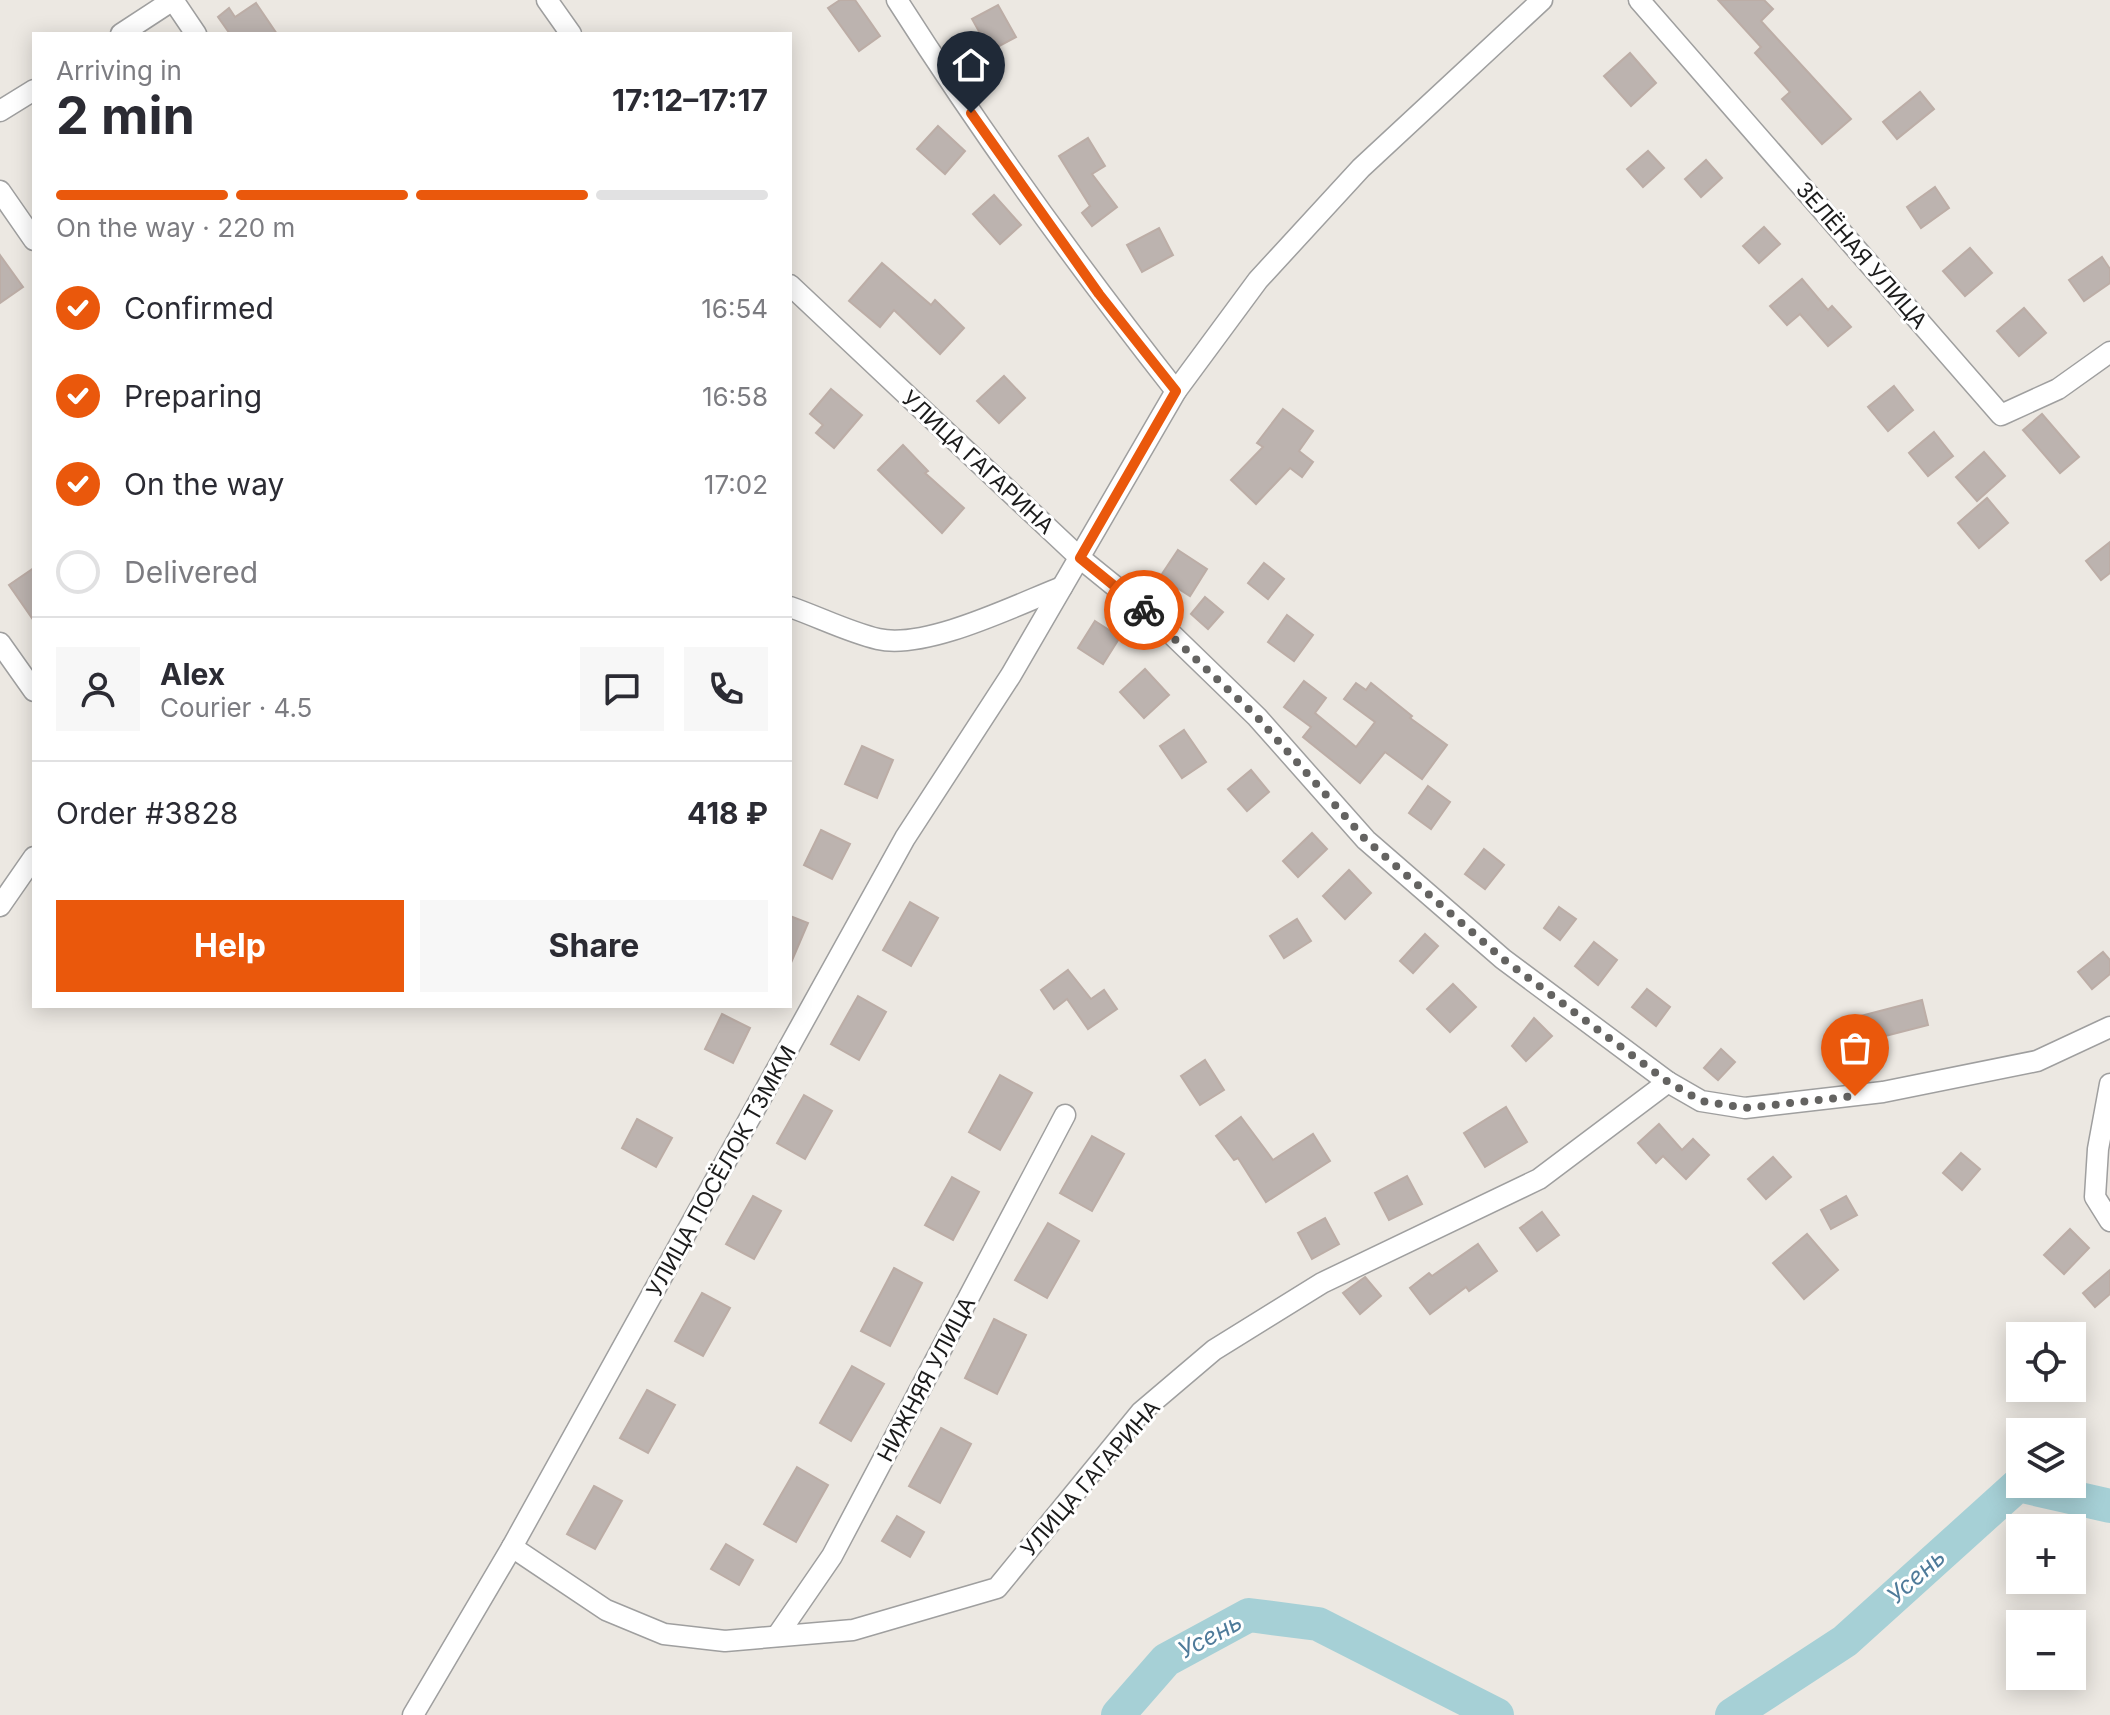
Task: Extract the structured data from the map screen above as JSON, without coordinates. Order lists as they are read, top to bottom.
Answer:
{
  "streets": {
    "street": [
      "ЗЕЛЁНАЯ УЛИЦА",
      "УЛИЦА ГАГАРИНА",
      "УЛИЦА ПОСЁЛОК ТЗМКМ",
      "НИЖНЯЯ УЛИЦА"
    ]
  },
  "crossings": [
    ["УЛИЦА ГАГАРИНА", "УЛИЦА ПОСЁЛОК ТЗМКМ"],
    ["УЛИЦА ГАГАРИНА", "НИЖНЯЯ УЛИЦА"]
  ],
  "water": ["Усень"],
  "page": {
    "heading": ["2 min", "Arriving in", "17:12–17:17"],
    "panel": [
      "Alex",
      "Courier · 4.5",
      "Order #3828",
      "418 ₽"
    ],
    "bar": "On the way · 220 m",
    "list": [
      ["Confirmed", "16:54"],
      ["Preparing", "16:58"],
      ["On the way", "17:02"],
      "Delivered"
    ],
    "buttons": ["Help", "Share"],
    "map_buttons": ["+", "−"]
  }
}
